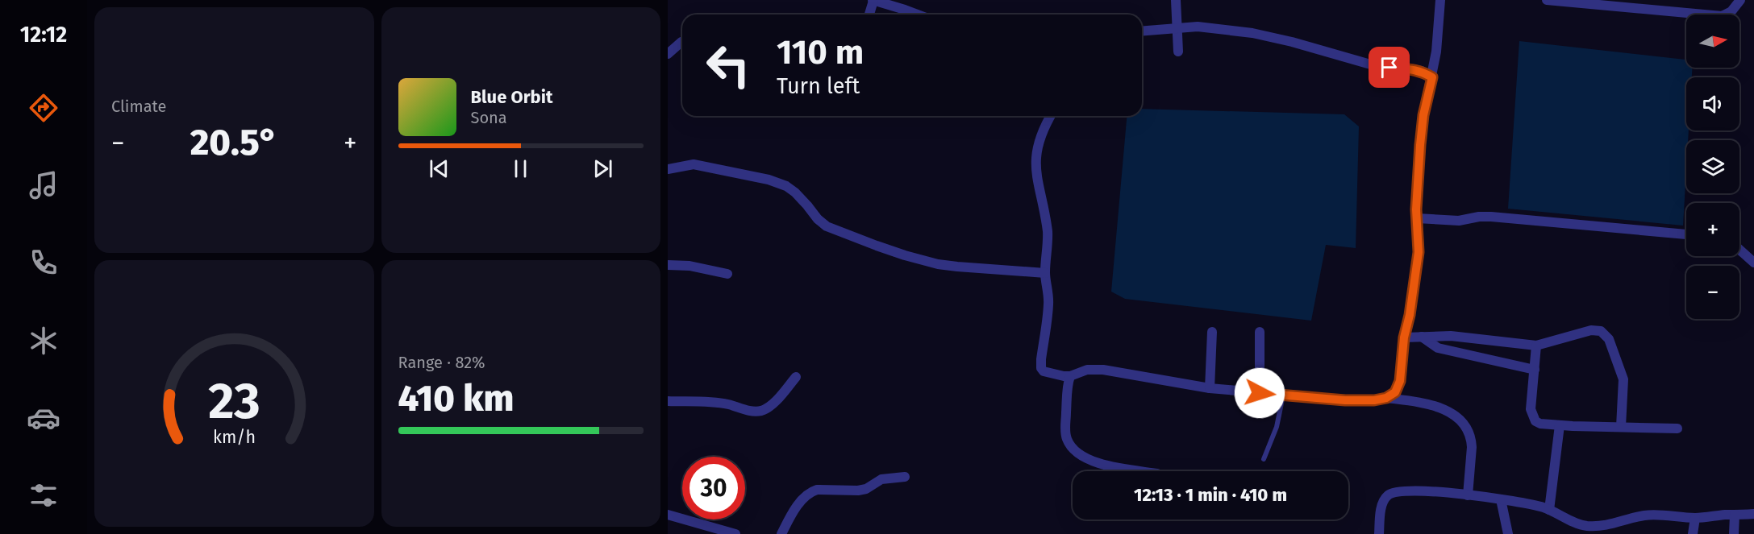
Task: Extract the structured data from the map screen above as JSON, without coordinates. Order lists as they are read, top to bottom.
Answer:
{
  "north": "right",
  "page": {
    "tabs": "12:12",
    "tile": [
      "Climate",
      ["Range · 82%", "410 km"]
    ],
    "map_buttons": ["+", "−"],
    "turn": ["110 m", "Turn left"],
    "song": ["Blue Orbit", "Sona"],
    "heat": ["−", "20.5°", "+"],
    "limit": "30",
    "trip": "12:13 · 1 min · 410 m",
    "gauge": ["23", "km/h"]
  }
}
